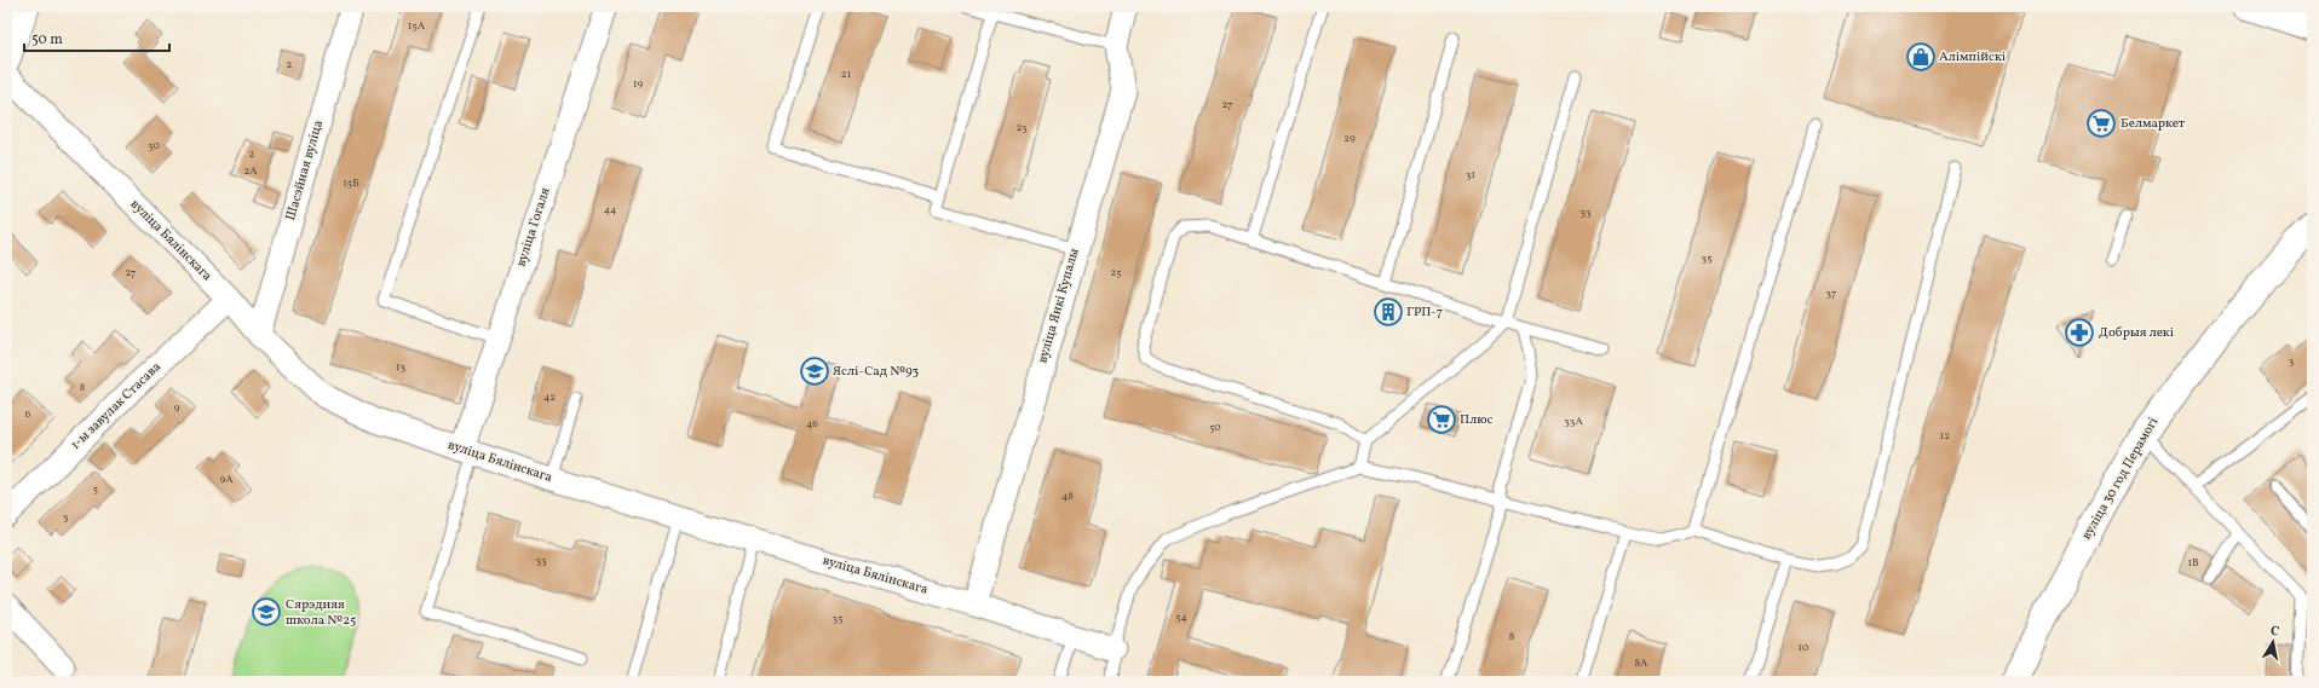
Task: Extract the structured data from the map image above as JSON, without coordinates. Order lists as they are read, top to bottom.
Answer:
{
  "streets": {
    "street": [
      "Шасэйная вуліца",
      "вуліца Гогаля",
      "вуліца Бялінскага",
      "вуліца Янкі Купалы",
      "1-ы завулак Стасава",
      "вуліца 30 год Перамогі"
    ]
  },
  "crossings": [
    ["Шасэйная вуліца", "вуліца Бялінскага"],
    ["вуліца Гогаля", "вуліца Бялінскага"],
    ["вуліца Бялінскага", "вуліца Янкі Купалы"],
    ["вуліца Бялінскага", "1-ы завулак Стасава"]
  ],
  "places": {
    "shop": ["Алімпійскі"],
    "supermarket": ["Белмаркет", "Плюс"],
    "building": ["ГРП-7"],
    "pharmacy": ["Добрыя лекі"],
    "school or university": ["Яслі-Сад №93", "Сярэдняя школа №25"]
  },
  "house_numbers": [
    "15А",
    "2",
    "21",
    "19",
    "27",
    "23",
    "29",
    "30",
    "2",
    "2А",
    "31",
    "15Б",
    "44",
    "33",
    "35",
    "27",
    "25",
    "37",
    "3",
    "13",
    "8",
    "42",
    "9",
    "6",
    "33А",
    "46",
    "50",
    "12",
    "9А",
    "5",
    "48",
    "3",
    "33",
    "1В",
    "54",
    "35",
    "8",
    "10",
    "8А"
  ],
  "scale_bar": "50 m",
  "north": "top"
}
